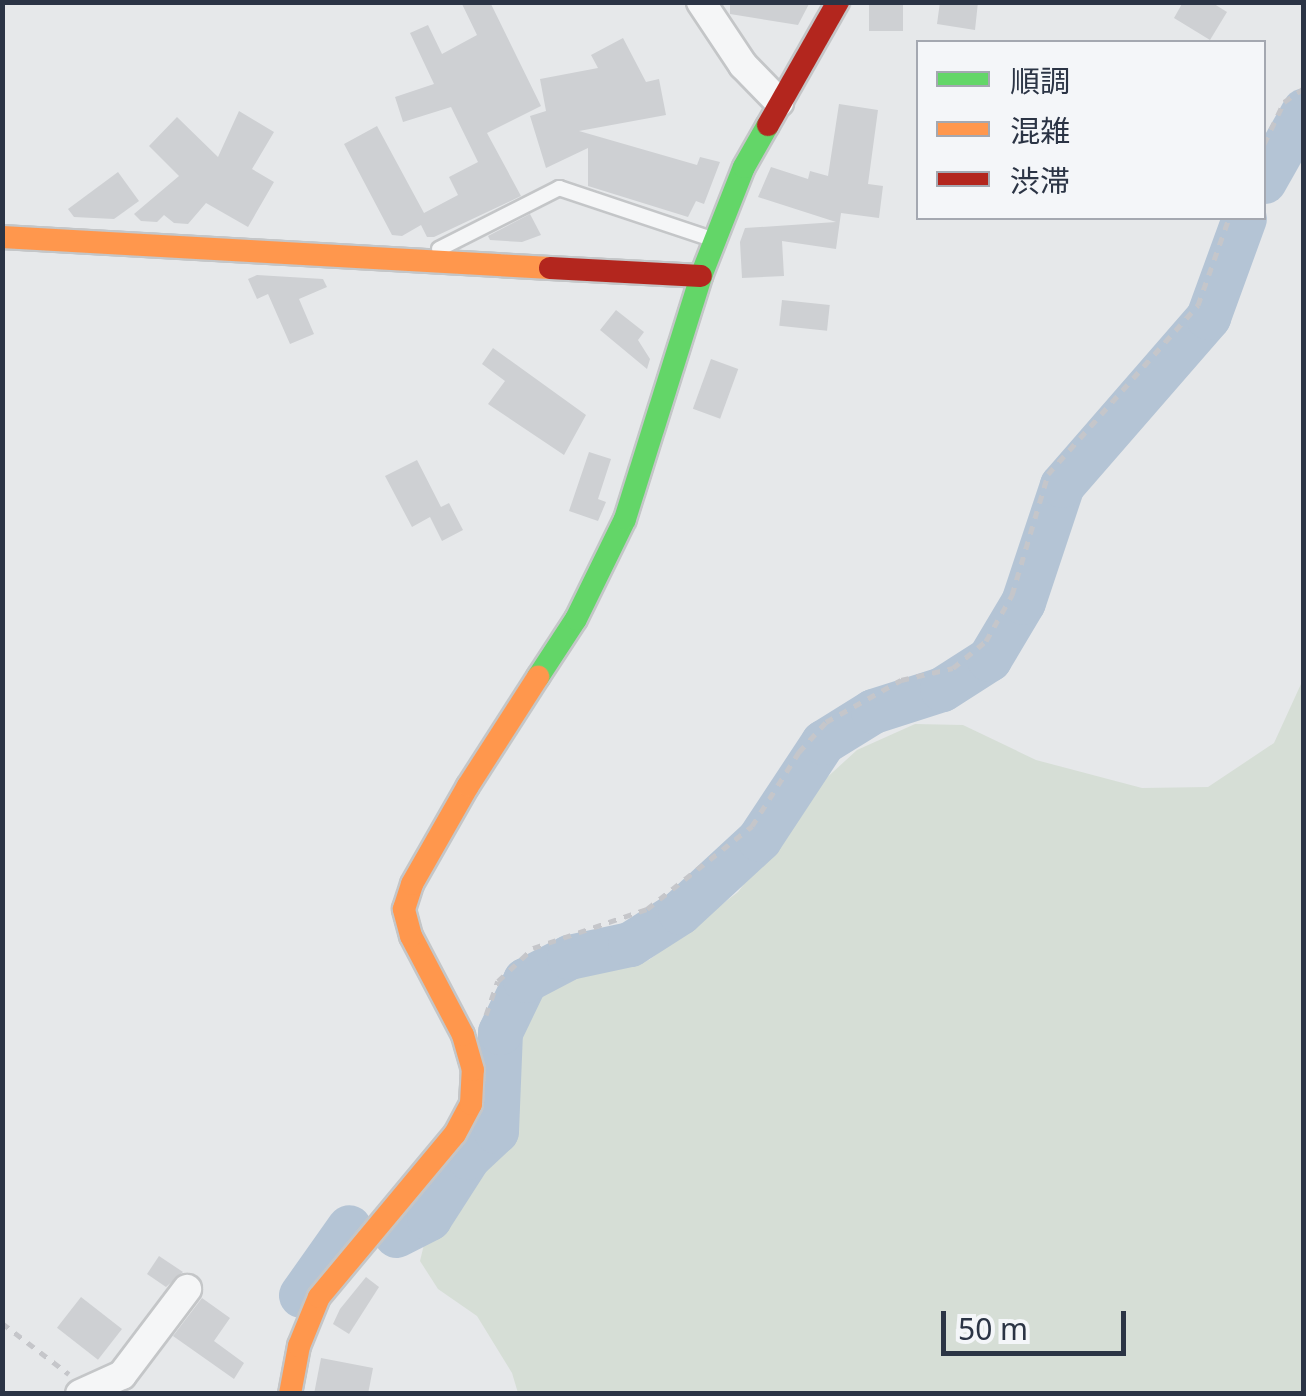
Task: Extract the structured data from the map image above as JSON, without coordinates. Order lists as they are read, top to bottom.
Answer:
{
  "legend": ["順調", "混雑", "渋滞"],
  "scale_bar": "50 m"
}
